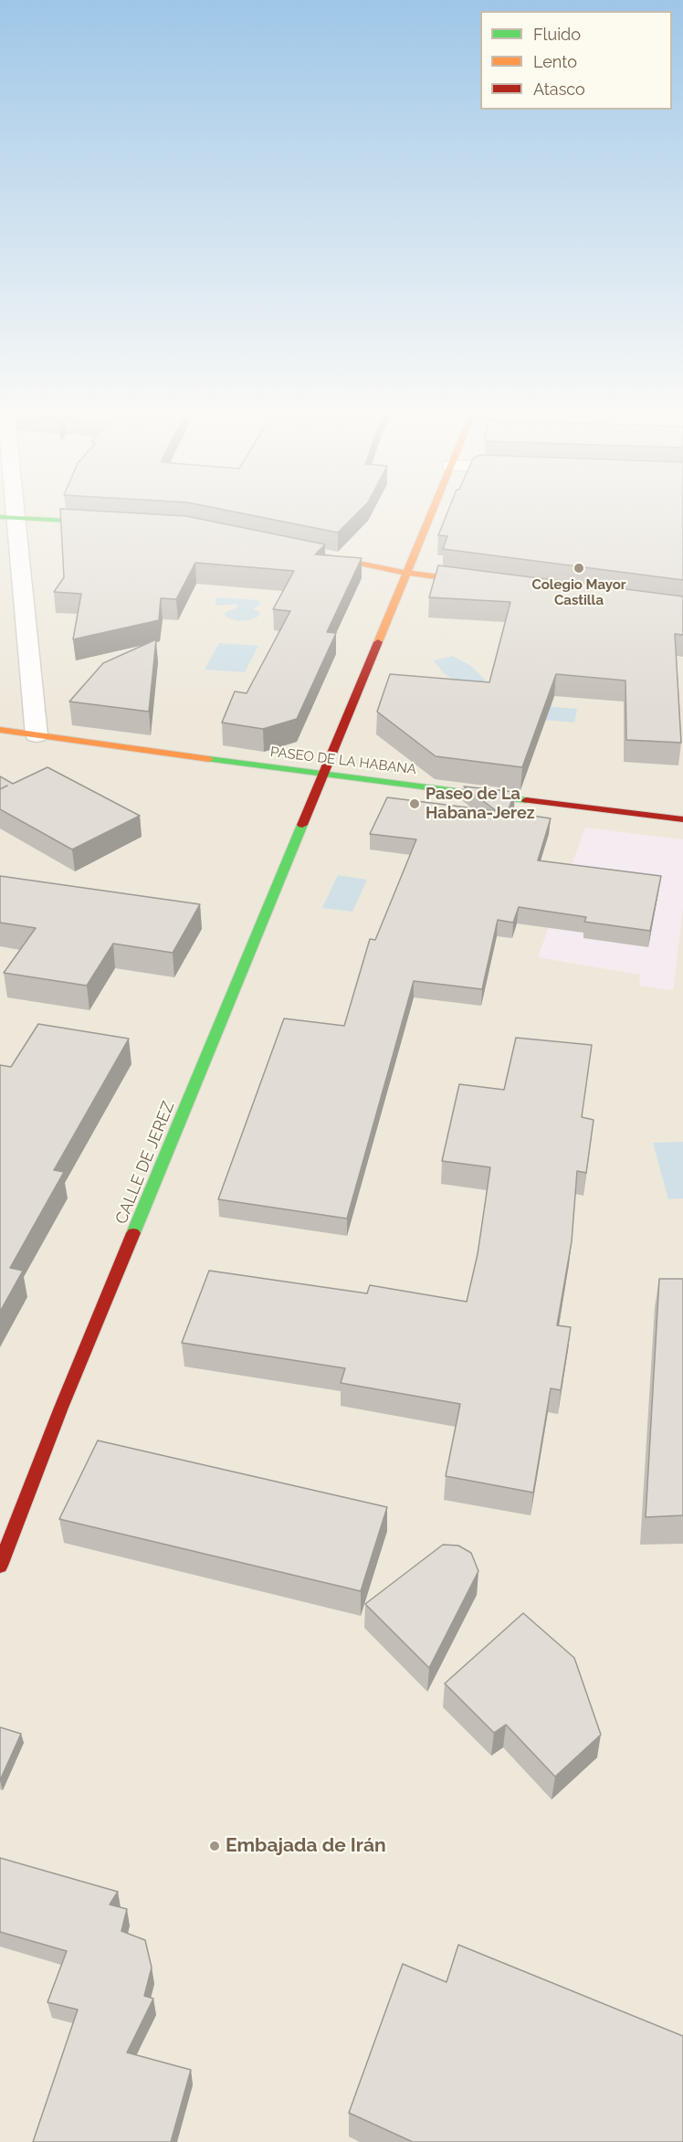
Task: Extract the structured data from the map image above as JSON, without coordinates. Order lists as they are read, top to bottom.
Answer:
{
  "streets": {
    "street": ["PASEO DE LA HABANA", "CALLE DE JEREZ"]
  },
  "crossings": [
    ["PASEO DE LA HABANA", "CALLE DE JEREZ"]
  ],
  "places": ["Colegio Mayor Castilla", "Paseo de La Habana-Jerez", "Embajada de Irán"],
  "legend": ["Fluido", "Lento", "Atasco"]
}
